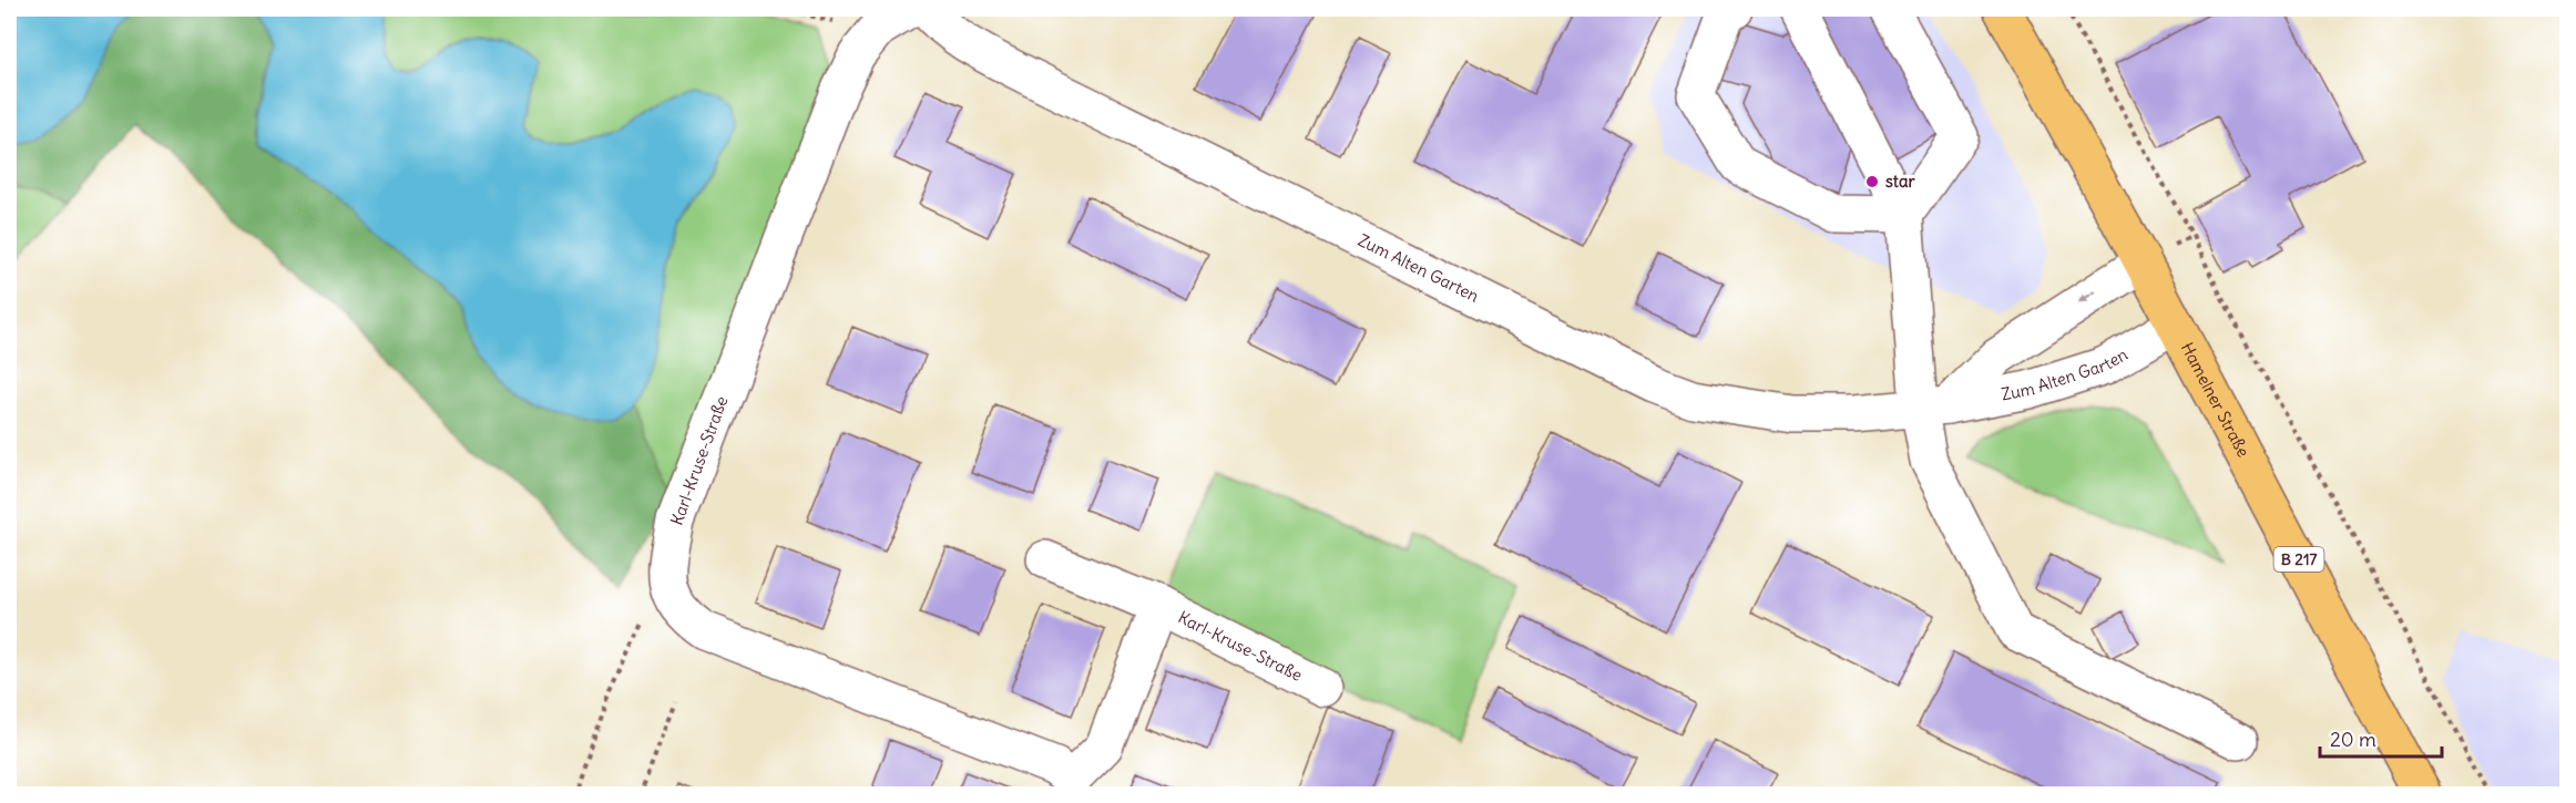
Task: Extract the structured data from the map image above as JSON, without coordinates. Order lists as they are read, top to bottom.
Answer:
{
  "streets": {
    "main road": ["Hamelner Straße", "B 217"],
    "street": ["Zum Alten Garten", "Karl-Kruse-Straße"]
  },
  "crossings": [
    ["Zum Alten Garten", "Hamelner Straße"]
  ],
  "places": ["star"],
  "scale_bar": "20 m"
}
